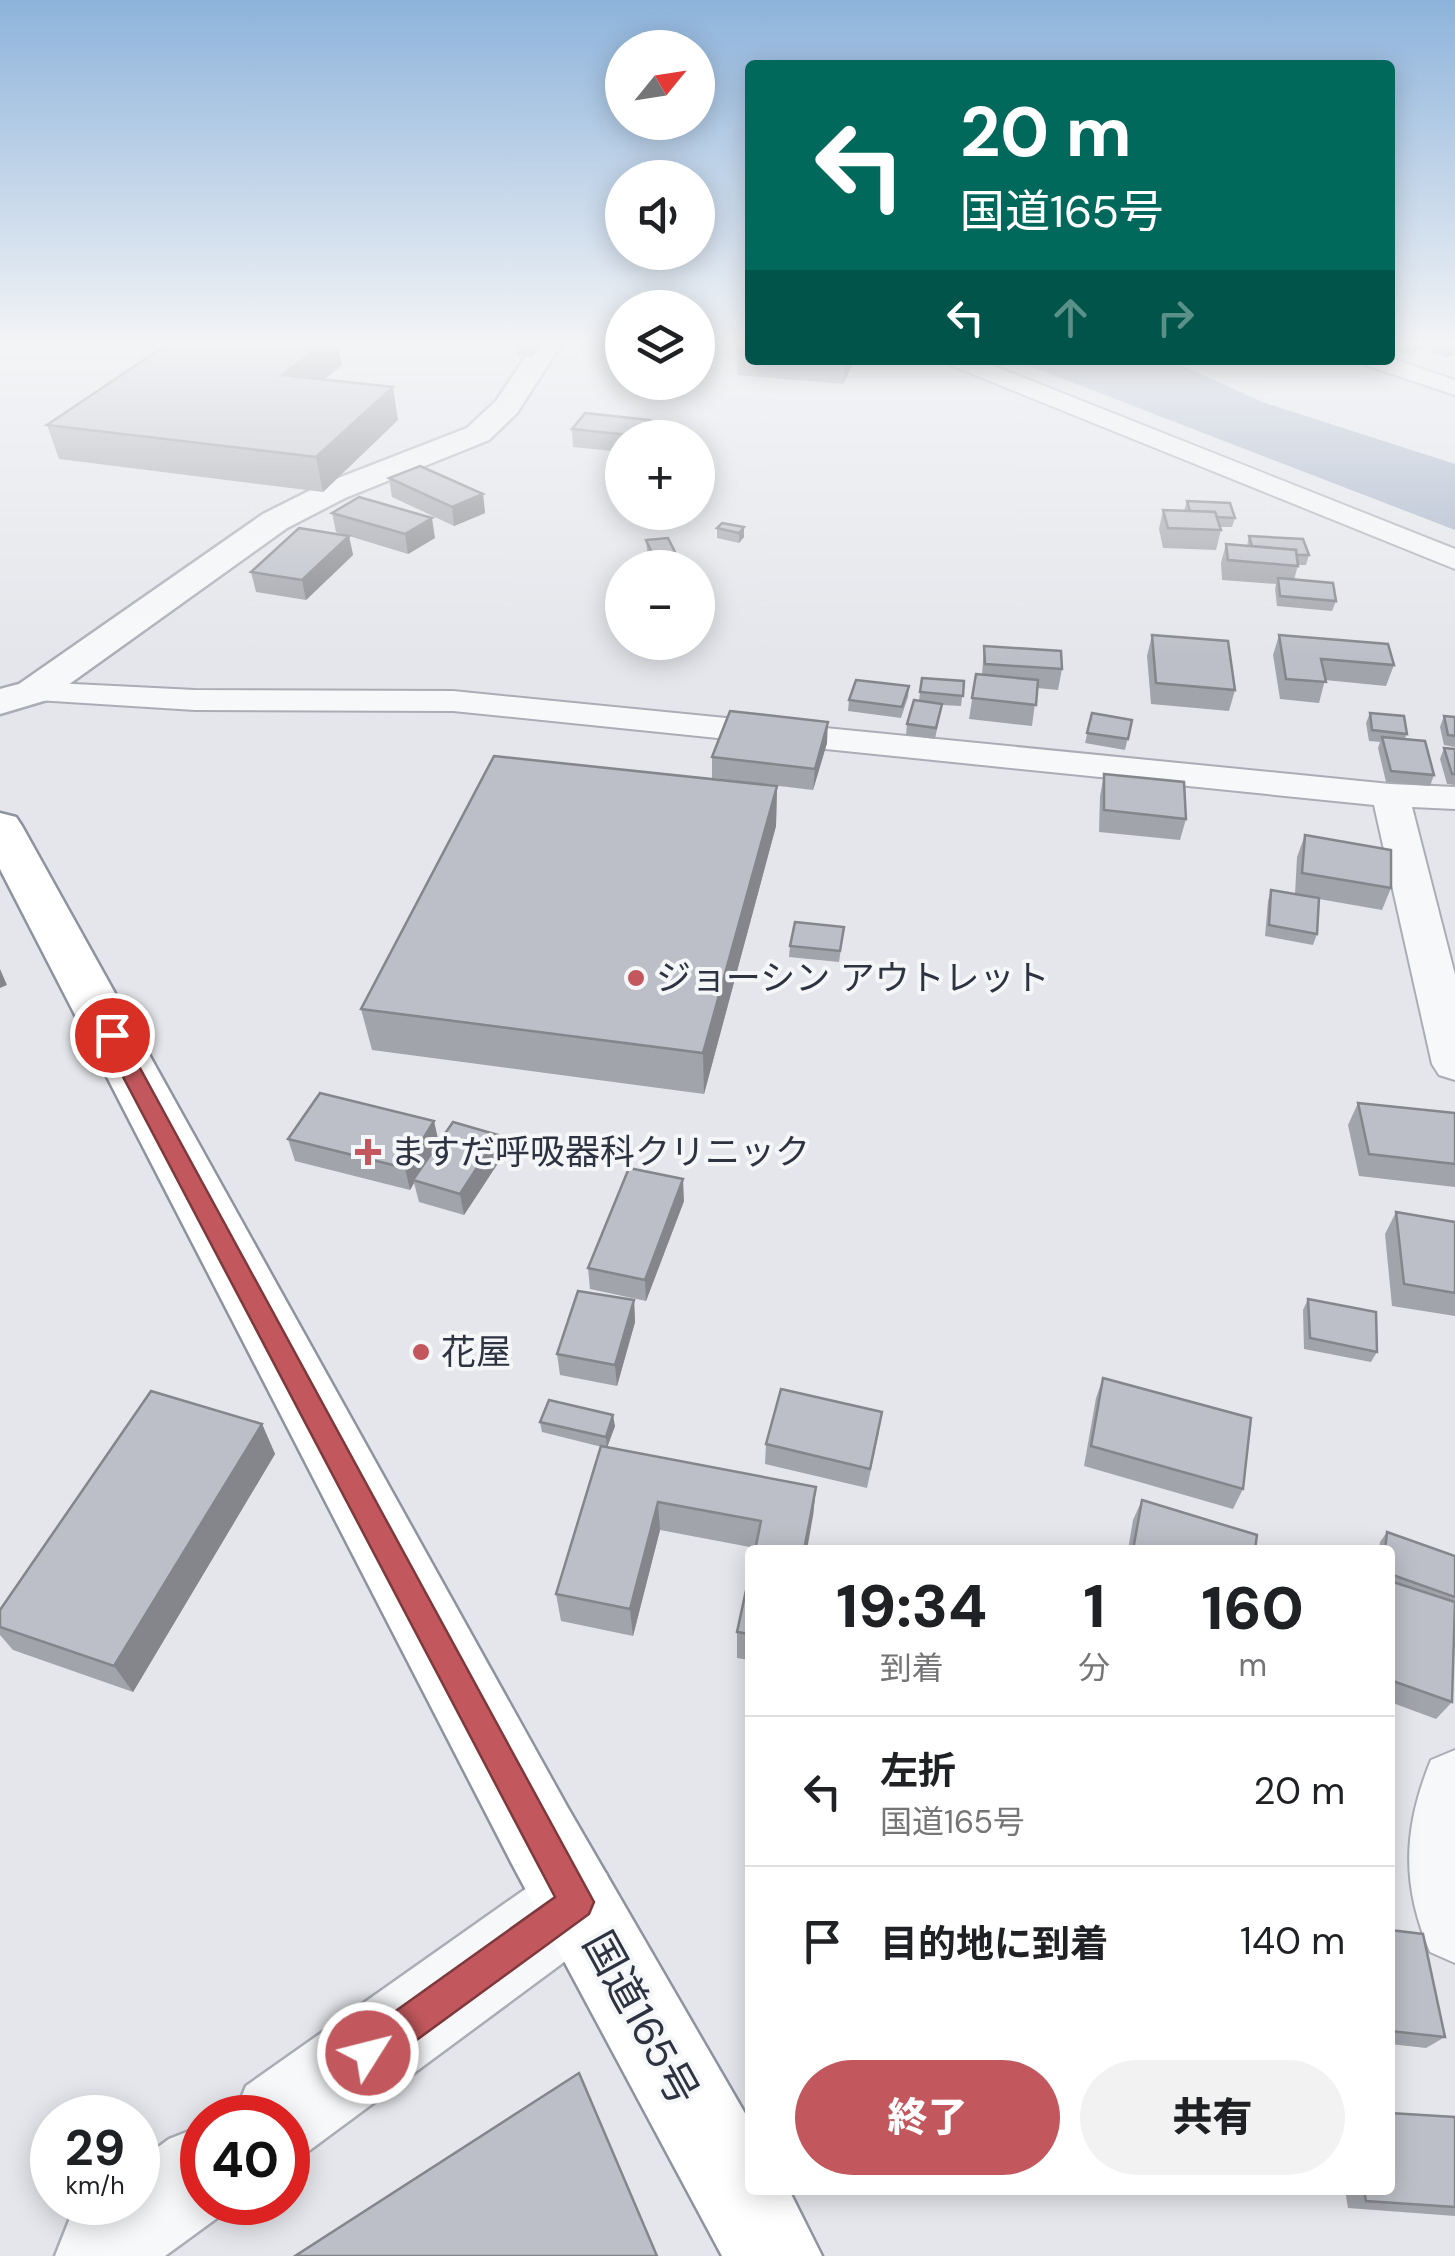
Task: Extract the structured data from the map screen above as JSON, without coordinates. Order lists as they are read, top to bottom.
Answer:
{
  "streets": {
    "highway": ["国道165号"]
  },
  "places": {
    "other": ["ジョーシン アウトレット", "花屋"],
    "health": ["ますだ呼吸器科クリニック"]
  },
  "north": "top right",
  "page": {
    "map_buttons": ["+", "−"],
    "turn": ["20 m", "国道165号"],
    "eta": [
      "19:34",
      "到着",
      "1",
      "分",
      "160",
      "m"
    ],
    "list": [
      {
        "name": "左折",
        "note": "国道165号",
        "value": "20 m"
      },
      {
        "name": "目的地に到着",
        "value": "140 m"
      }
    ],
    "buttons": ["終了", "共有"],
    "speed": "29 km/h",
    "limit": "40"
  }
}
